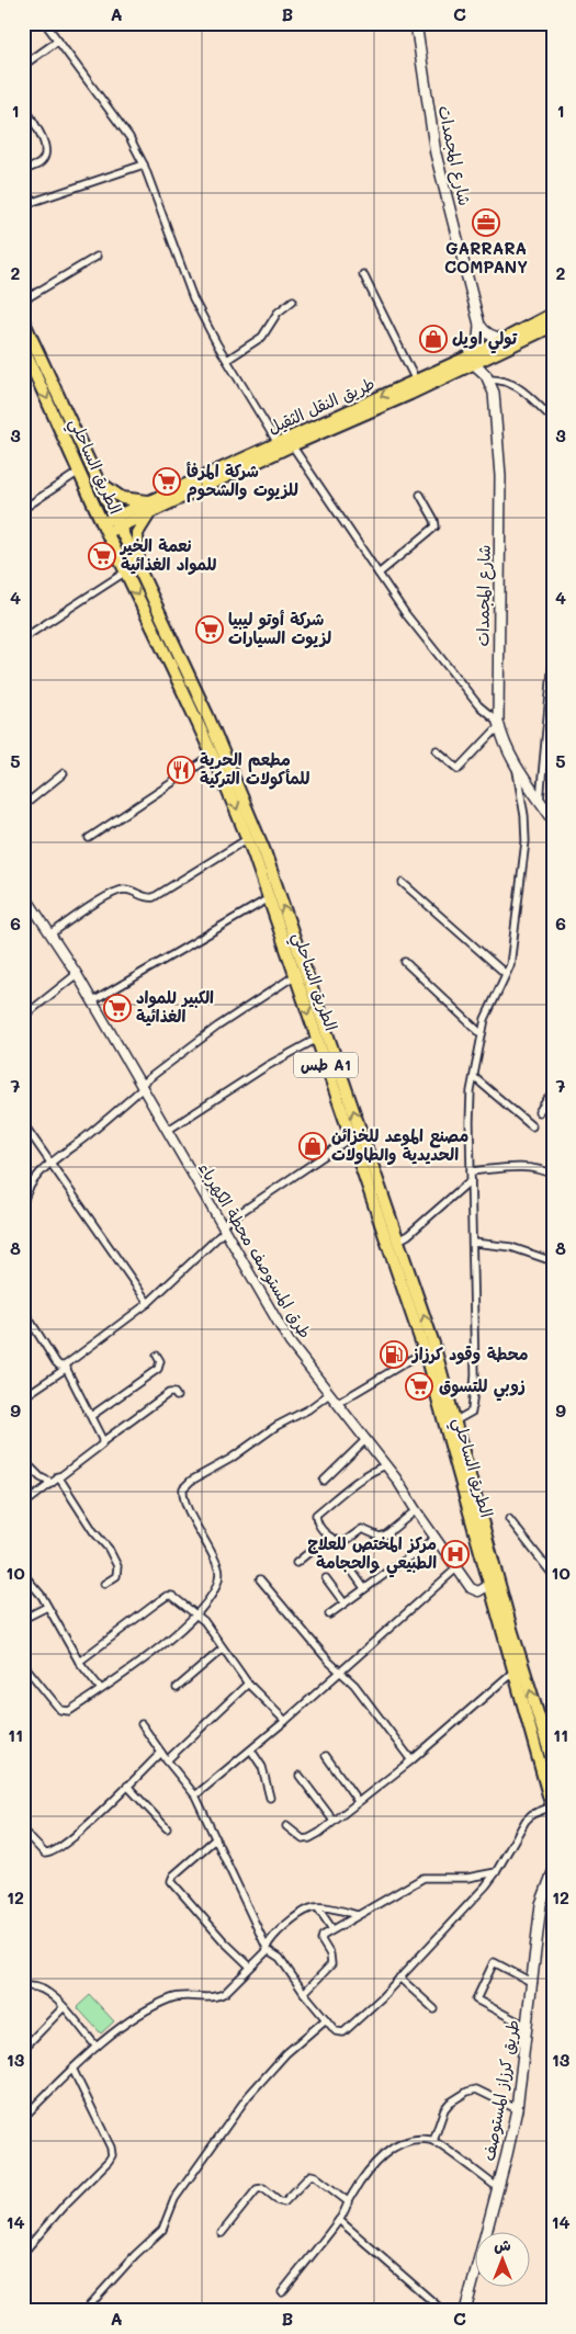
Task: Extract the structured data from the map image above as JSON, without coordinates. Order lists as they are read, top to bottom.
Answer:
{
  "streets": {
    "highway": ["طريق النقل الثقيل", "الطريق الساحلي", "طس A1"],
    "main road": ["شارع المجمدات", "طريق كرزاز المستوصف"],
    "street": ["طرق المستوصف محطة الكهرباء"]
  },
  "crossings": [
    ["شارع المجمدات", "طريق النقل الثقيل"],
    ["طريق النقل الثقيل", "الطريق الساحلي"],
    ["الطريق الساحلي", "طرق المستوصف محطة الكهرباء"]
  ],
  "places": {
    "office": ["GARRARA COMPANY"],
    "shop": ["تولي اويل", "مصنع الموعد للخزائن الحديدية والطاولات"],
    "supermarket": [
      "شركة المرفأ للزيوت والشحوم",
      "نعمة الخير للمواد الغذائية",
      "شركة أوتو ليبيا لزيوت السيارات",
      "الكبير للمواد الغذائية",
      "زوبي للتسوق"
    ],
    "restaurant": ["مطعم الحرية للمأكولات التركية"],
    "fuel station": ["محطة وقود كرزاز"],
    "hospital": ["مركز المختص للعلاج الطبيعي والحجامة"]
  },
  "north": "top",
  "grid": {
    "columns": ["A", "B", "C"],
    "rows": [
      "1",
      "2",
      "3",
      "4",
      "5",
      "6",
      "7",
      "8",
      "9",
      "10",
      "11",
      "12",
      "13",
      "14"
    ]
  }
}
